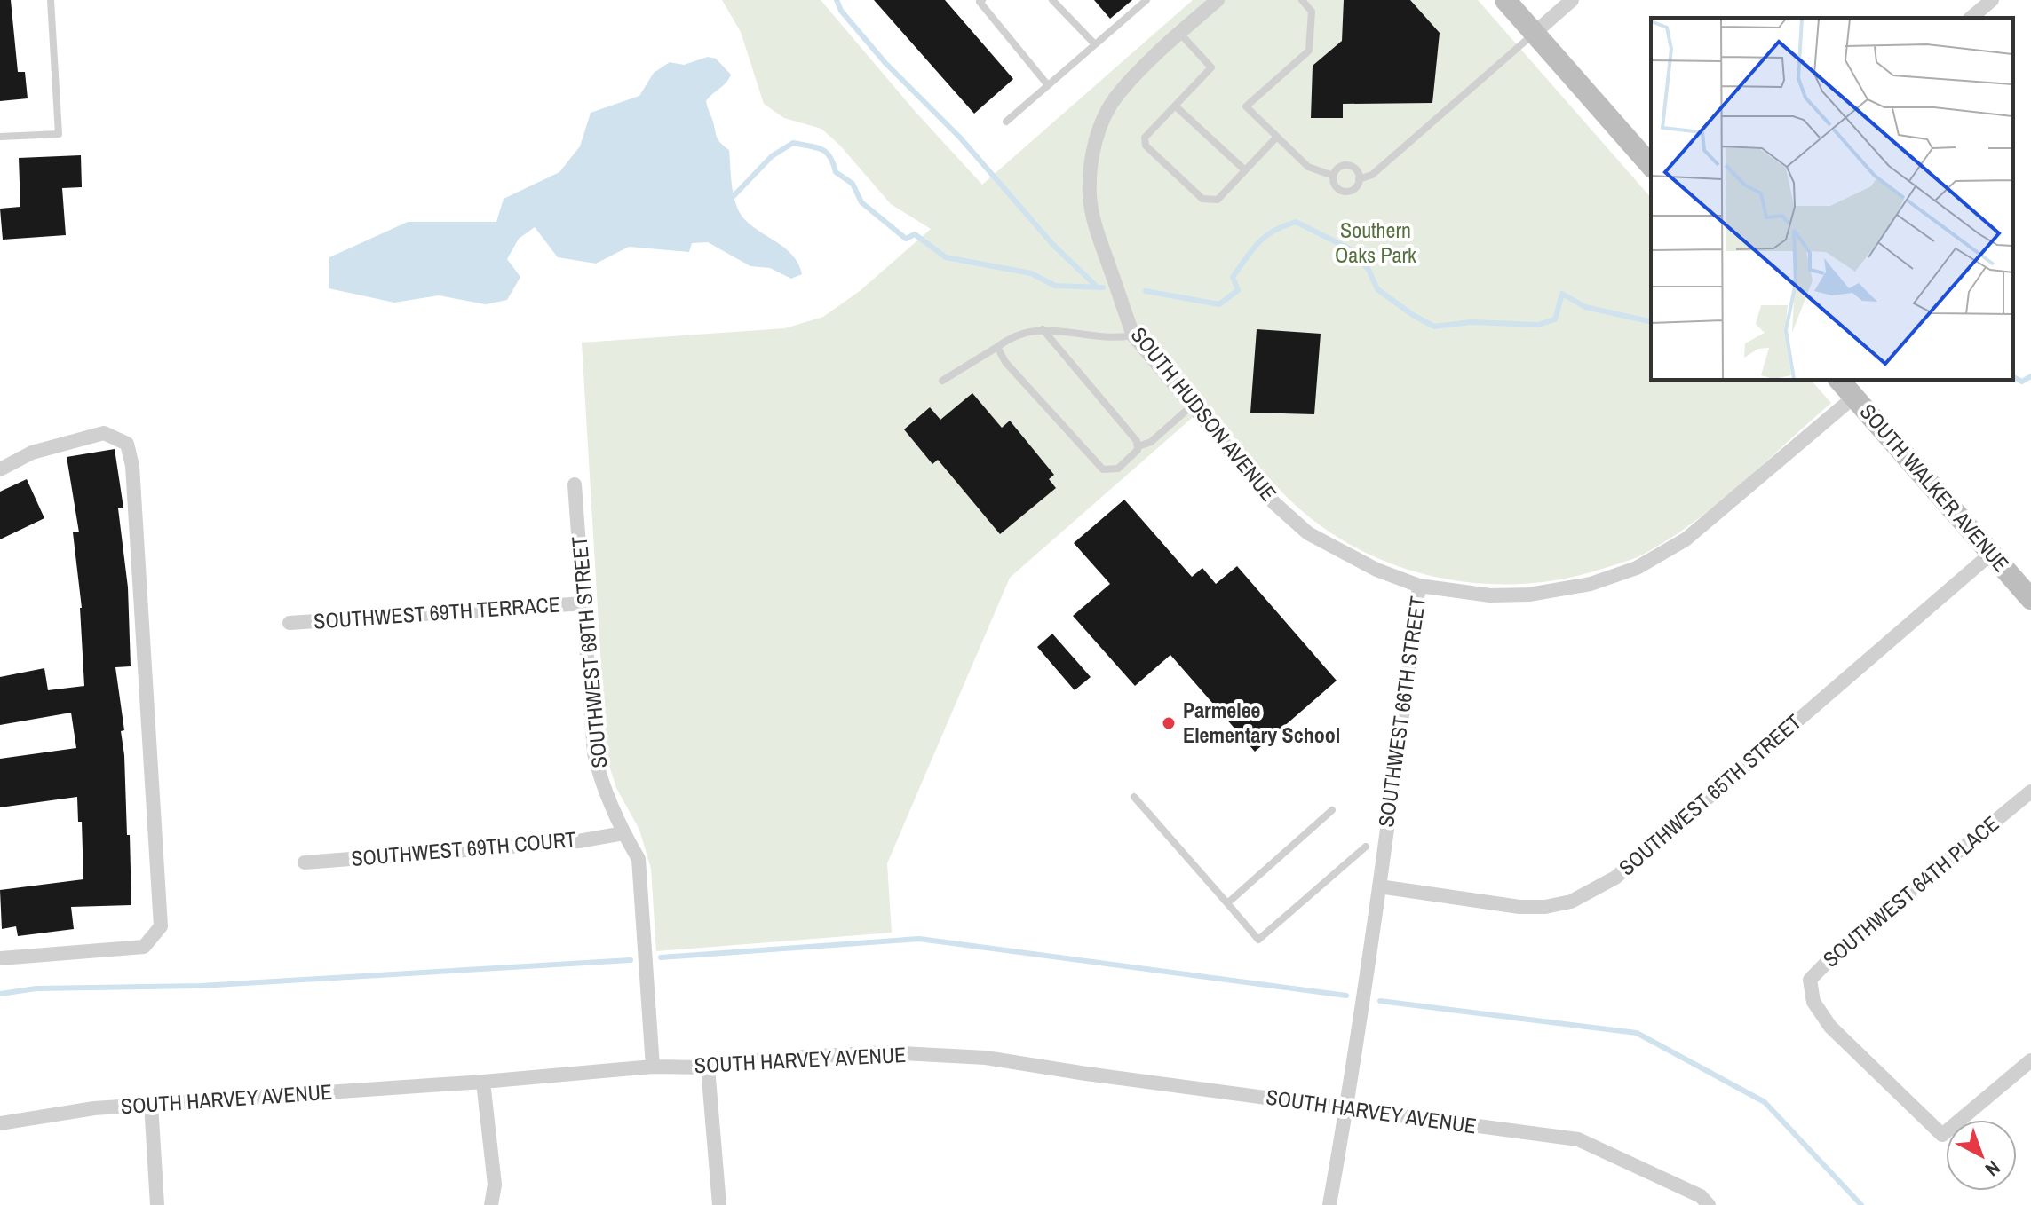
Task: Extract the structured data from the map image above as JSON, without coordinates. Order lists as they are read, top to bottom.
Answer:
{
  "streets": {
    "main road": ["SOUTH WALKER AVENUE"],
    "street": [
      "SOUTH HUDSON AVENUE",
      "SOUTHWEST 69TH TERRACE",
      "SOUTHWEST 69TH STREET",
      "SOUTHWEST 66TH STREET",
      "SOUTHWEST 65TH STREET",
      "SOUTHWEST 69TH COURT",
      "SOUTHWEST 64TH PLACE",
      "SOUTH HARVEY AVENUE"
    ]
  },
  "crossings": [
    ["SOUTH HUDSON AVENUE", "SOUTHWEST 66TH STREET"],
    ["SOUTH WALKER AVENUE", "SOUTHWEST 66TH STREET"],
    ["SOUTH WALKER AVENUE", "SOUTHWEST 65TH STREET"],
    ["SOUTHWEST 69TH TERRACE", "SOUTHWEST 69TH STREET"],
    ["SOUTHWEST 69TH STREET", "SOUTHWEST 69TH COURT"],
    ["SOUTHWEST 69TH STREET", "SOUTH HARVEY AVENUE"],
    ["SOUTHWEST 66TH STREET", "SOUTHWEST 65TH STREET"],
    ["SOUTHWEST 66TH STREET", "SOUTH HARVEY AVENUE"]
  ],
  "parks": ["Southern Oaks Park"],
  "places": ["Parmelee Elementary School"],
  "north": "bottom right"
}
